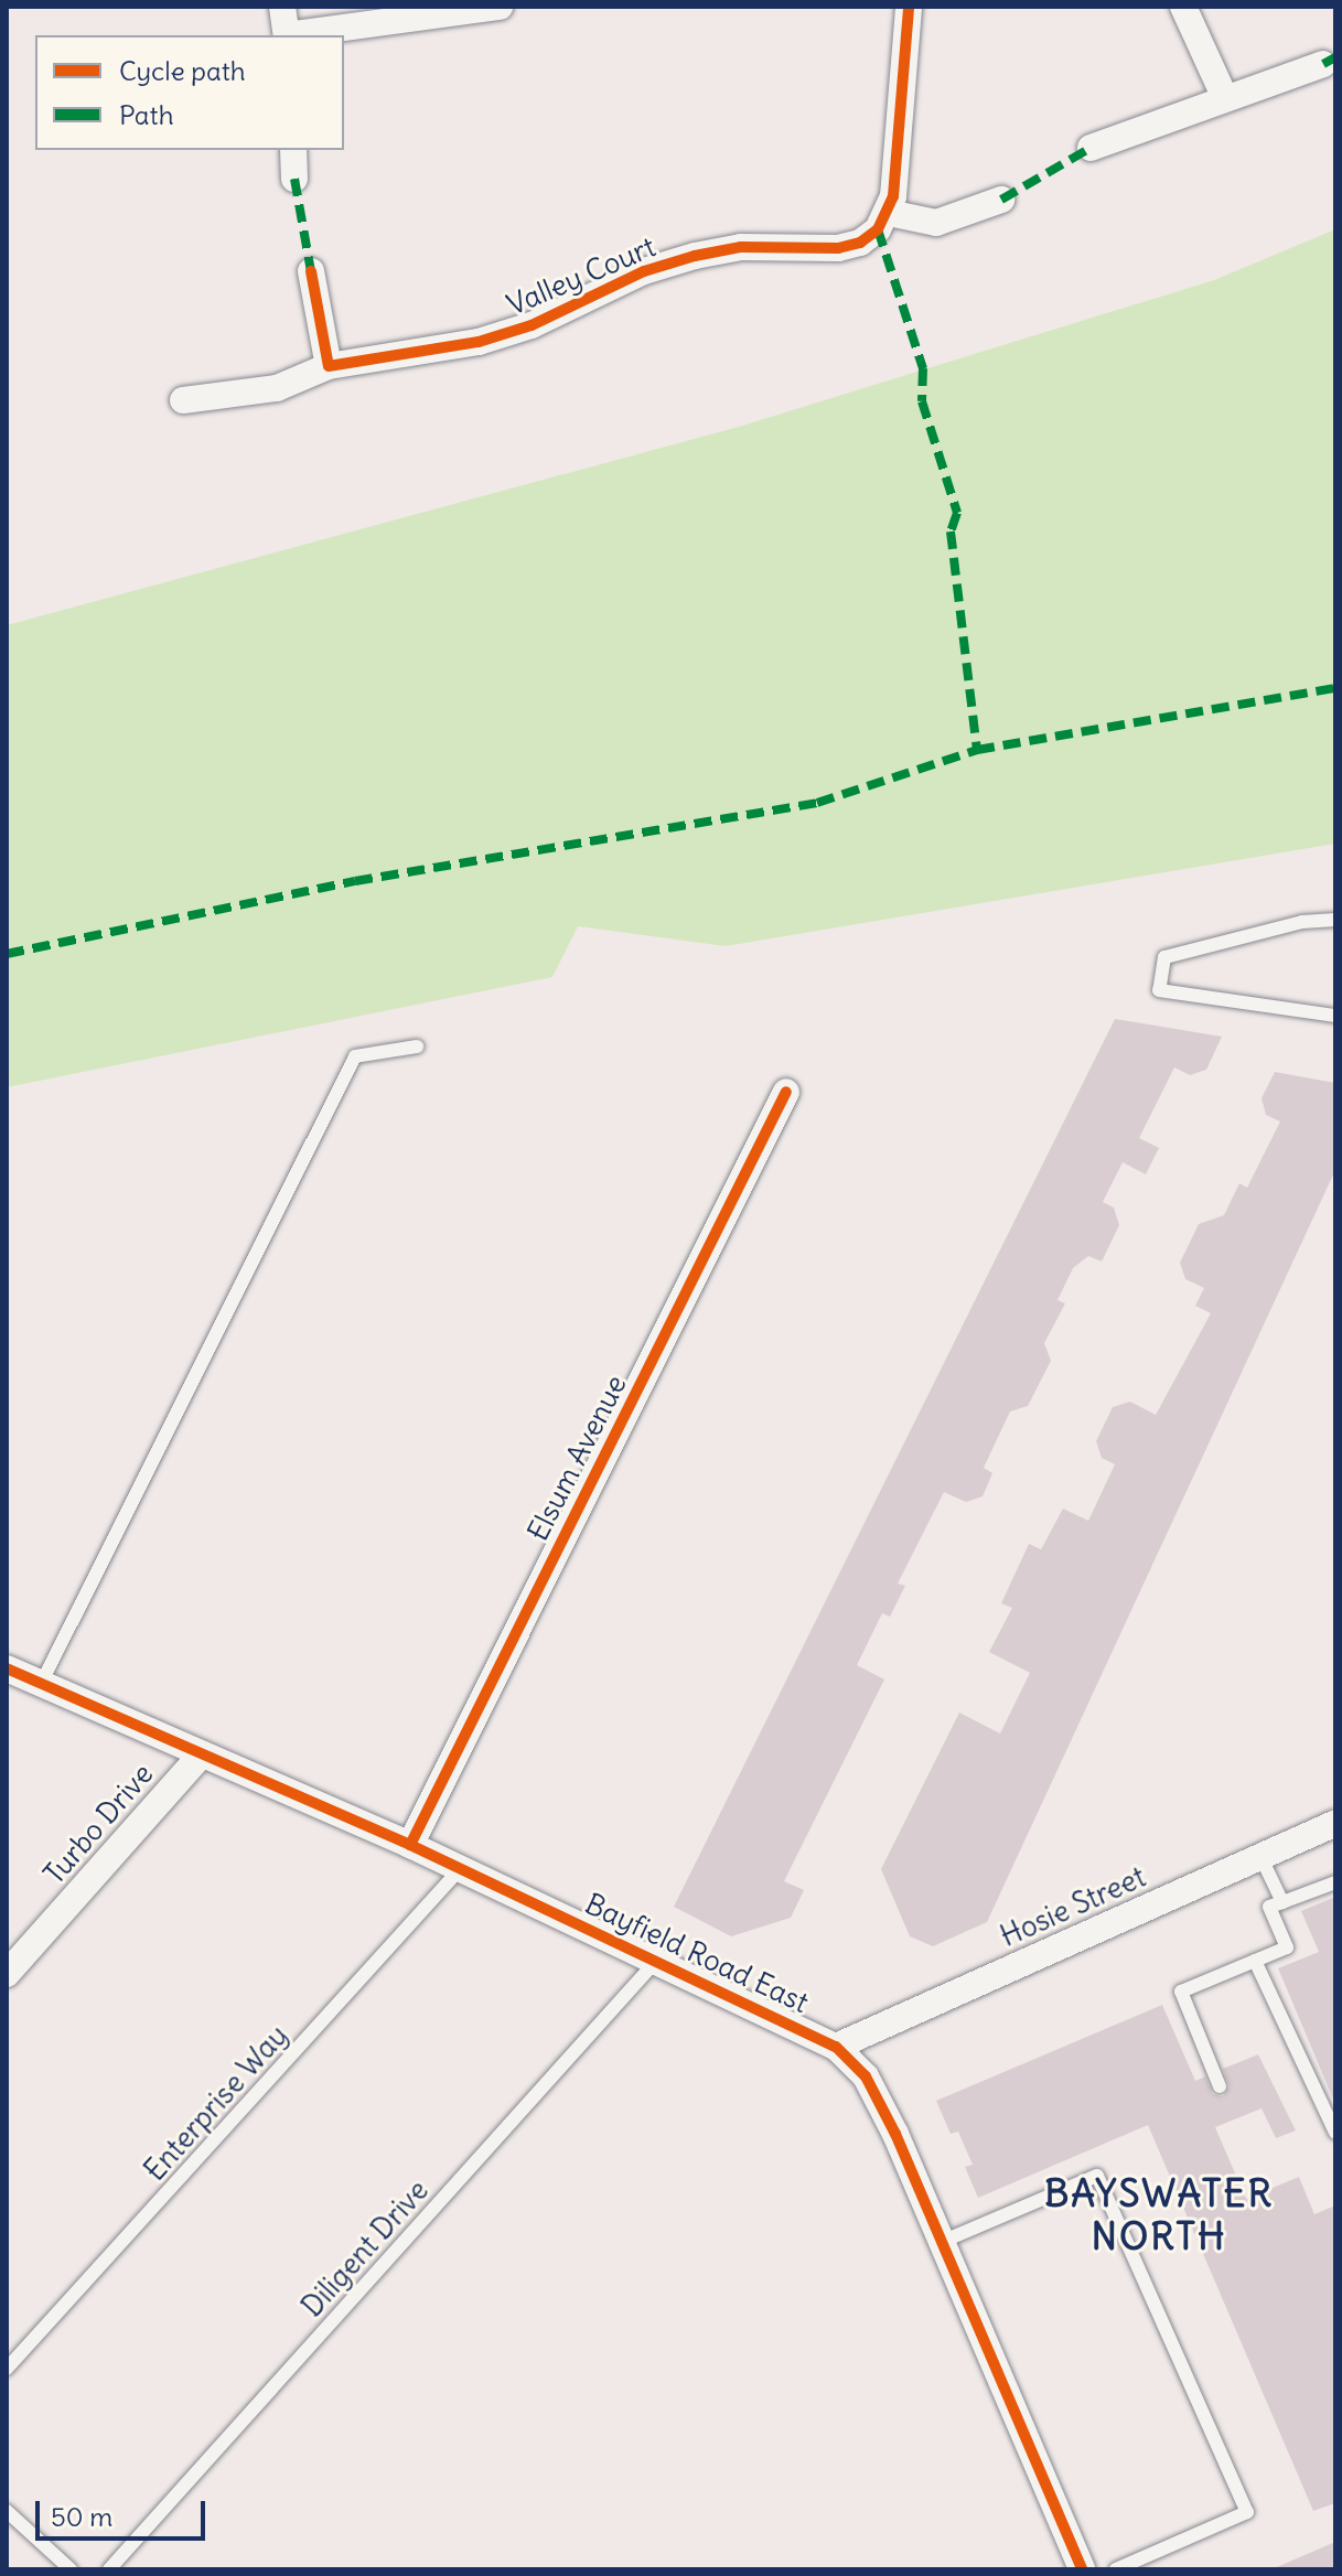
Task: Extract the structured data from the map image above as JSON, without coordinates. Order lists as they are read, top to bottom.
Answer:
{
  "streets": {
    "street": [
      "Valley Court",
      "Elsum Avenue",
      "Turbo Drive",
      "Hosie Street",
      "Bayfield Road East"
    ],
    "lane": ["Enterprise Way", "Diligent Drive"]
  },
  "crossings": [
    ["Elsum Avenue", "Bayfield Road East"],
    ["Turbo Drive", "Bayfield Road East"],
    ["Hosie Street", "Bayfield Road East"],
    ["Bayfield Road East", "Enterprise Way"],
    ["Bayfield Road East", "Diligent Drive"]
  ],
  "districts": ["BAYSWATER NORTH"],
  "legend": ["Cycle path", "Path"],
  "scale_bar": "50 m"
}
